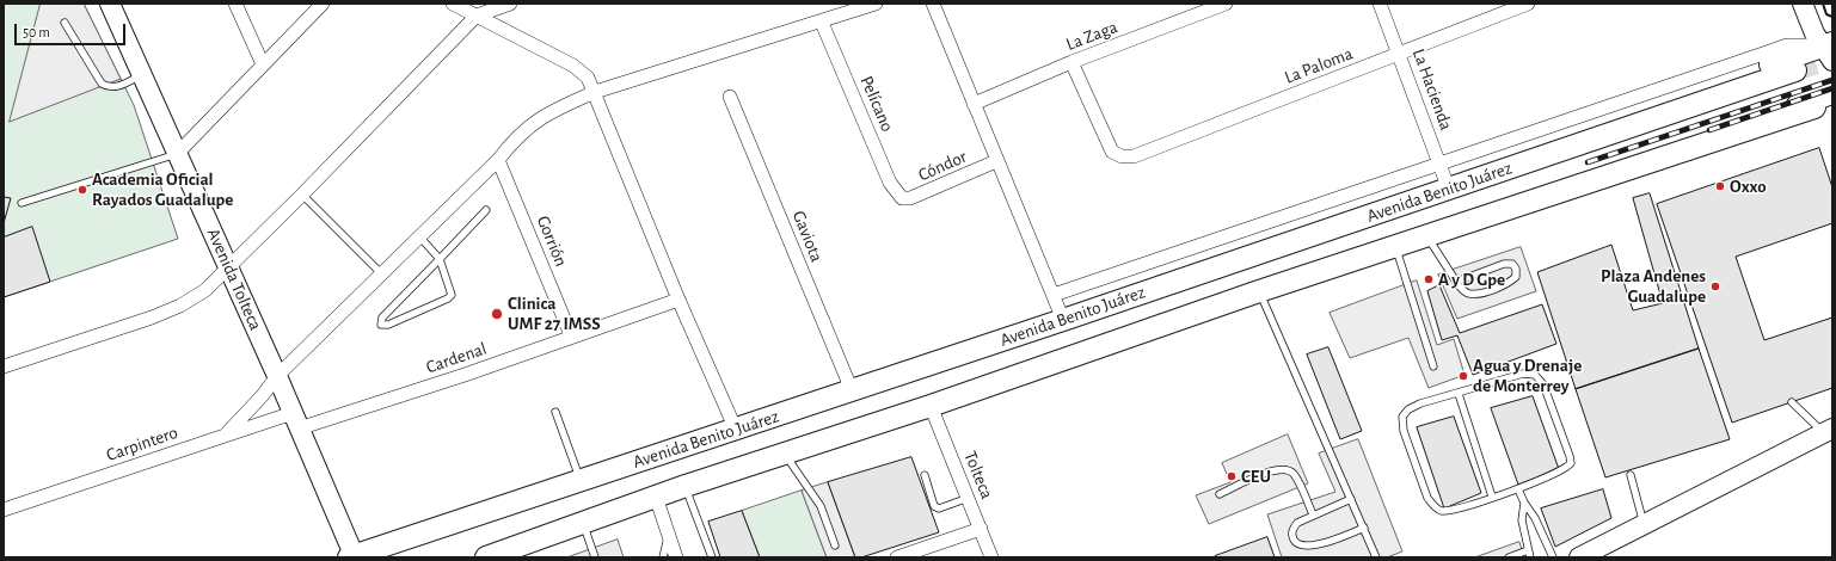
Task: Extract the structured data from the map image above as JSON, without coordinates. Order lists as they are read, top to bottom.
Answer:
{
  "streets": {
    "main road": ["Avenida Benito Juárez"],
    "street": [
      "La Zaga",
      "La Paloma",
      "La Hacienda",
      "Pelícano",
      "Cóndor",
      "Gaviota",
      "Gorrión",
      "Avenida Tolteca",
      "Cardenal",
      "Carpintero",
      "Tolteca"
    ]
  },
  "crossings": [
    ["La Zaga", "La Paloma"],
    ["La Paloma", "La Hacienda"],
    ["La Hacienda", "Avenida Benito Juárez"],
    ["Pelícano", "Cóndor"],
    ["Avenida Benito Juárez", "Gaviota"],
    ["Avenida Benito Juárez", "Avenida Tolteca"],
    ["Avenida Benito Juárez", "Tolteca"],
    ["Gorrión", "Cardenal"],
    ["Avenida Tolteca", "Cardenal"],
    ["Avenida Tolteca", "Carpintero"],
    ["Cardenal", "Carpintero"]
  ],
  "places": [
    "Oxxo",
    "Academia Oficial Rayados Guadalupe",
    "A y D Gpe",
    "Plaza Andenes Guadalupe",
    "Clinica UMF 27 IMSS",
    "Agua y Drenaje de Monterrey",
    "CEU"
  ],
  "scale_bar": "50 m"
}
